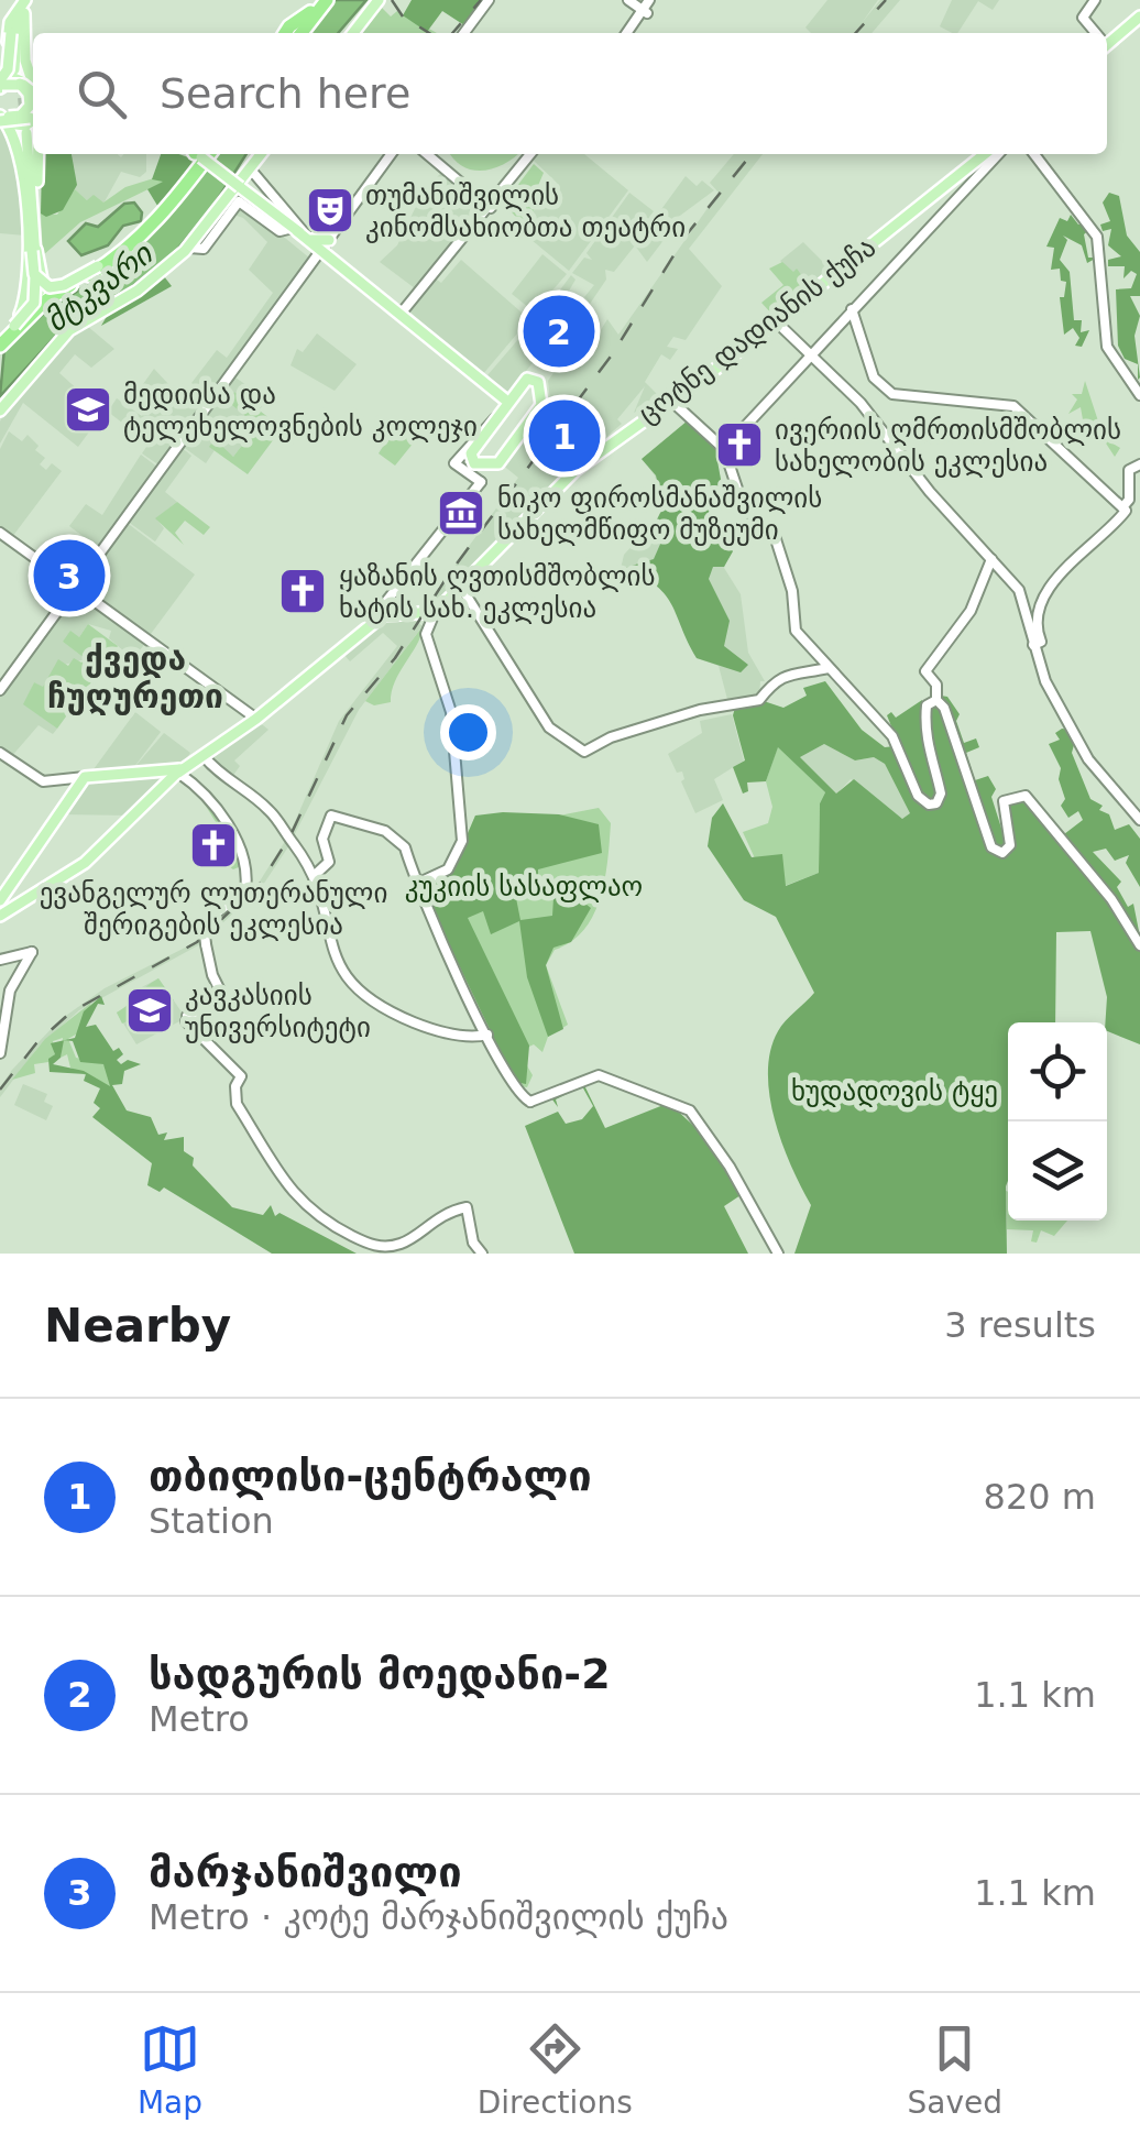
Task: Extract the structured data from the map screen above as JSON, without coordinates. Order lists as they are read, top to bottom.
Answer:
{
  "streets": {
    "main road": ["ცოტნე დადიანის ქუჩა"]
  },
  "districts": ["ქვედა ჩუღურეთი"],
  "water": ["მტკვარი"],
  "parks": ["კუკიის სასაფლაო", "ხუდადოვის ტყე"],
  "places": {
    "theatre": ["თუმანიშვილის კინომსახიობთა თეატრი"],
    "school or university": ["მედიისა და ტელეხელოვნების კოლეჯი", "კავკასიის უნივერსიტეტი"],
    "church": ["ივერიის ღმრთისმშობლის სახელობის ეკლესია", "ყაზანის ღვთისმშობლის ხატის სახ. ეკლესია", "ევანგელურ ლუთერანული შერიგების ეკლესია"],
    "museum": ["ნიკო ფიროსმანაშვილის სახელმწიფო მუზეუმი"]
  },
  "page": {
    "search": "Search here",
    "pins": ["2", "1", "3"],
    "heading": ["Nearby", "3 results"],
    "list": [
      {
        "mark": "1",
        "name": "თბილისი-ცენტრალი",
        "note": "Station",
        "value": "820 m"
      },
      {
        "mark": "2",
        "name": "სადგურის მოედანი-2",
        "note": "Metro",
        "value": "1.1 km"
      },
      {
        "mark": "3",
        "name": "მარჯანიშვილი",
        "note": "Metro · კოტე მარჯანიშვილის ქუჩა",
        "value": "1.1 km"
      }
    ],
    "nav": ["Map", "Directions", "Saved"]
  }
}
